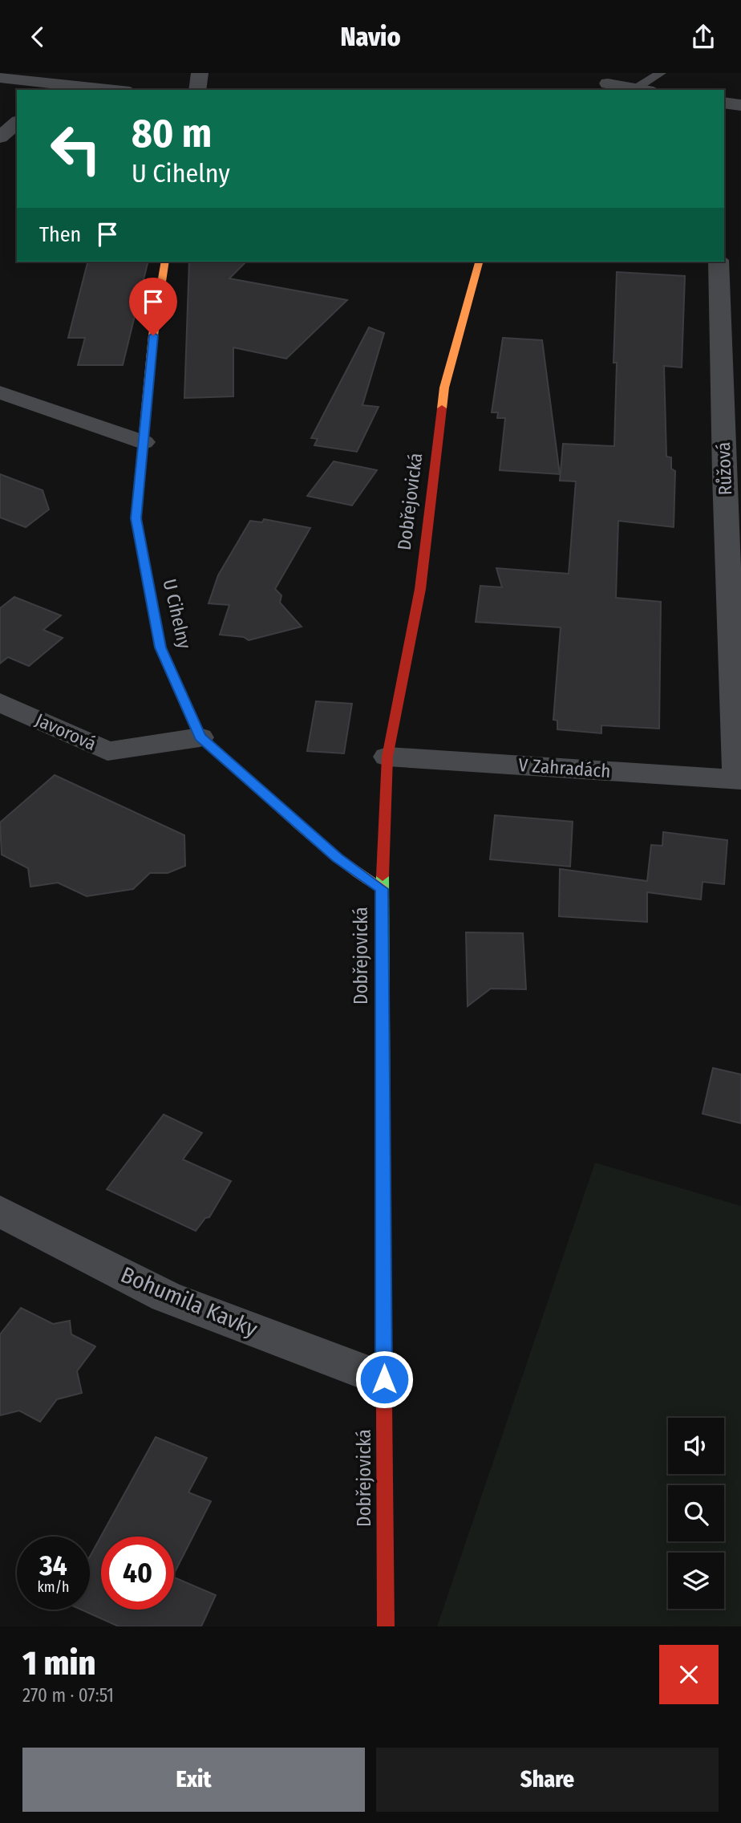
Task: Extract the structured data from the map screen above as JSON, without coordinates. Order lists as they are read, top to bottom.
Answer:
{
  "streets": {
    "street": [
      "Růžová",
      "Dobřejovická",
      "U Cihelny",
      "Javorová",
      "V Zahradách",
      "Bohumila Kavky"
    ]
  },
  "crossings": [
    ["Růžová", "V Zahradách"],
    ["Dobřejovická", "U Cihelny"],
    ["Dobřejovická", "V Zahradách"],
    ["Dobřejovická", "Bohumila Kavky"],
    ["U Cihelny", "Javorová"]
  ],
  "page": {
    "header": "Navio",
    "turn": ["80 m", "U Cihelny"],
    "then": "Then",
    "speed": "34 km/h",
    "limit": "40",
    "heading": ["1 min", "270 m · 07:51"],
    "buttons": ["Exit", "Share"]
  }
}
